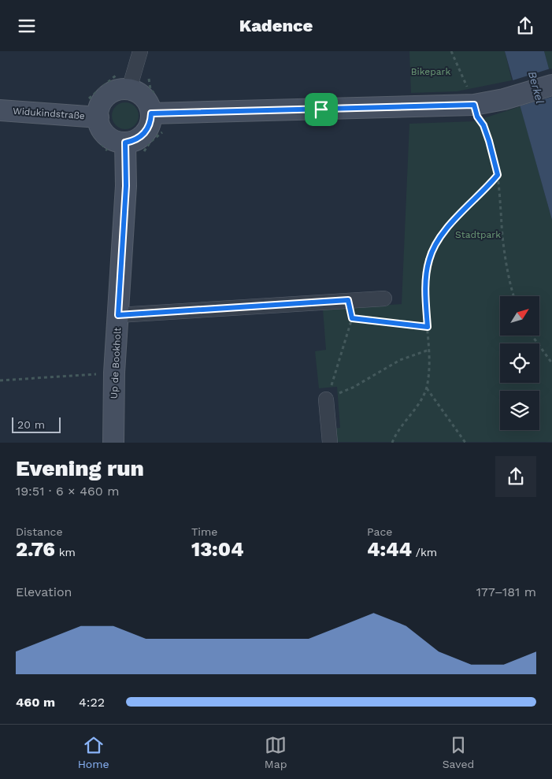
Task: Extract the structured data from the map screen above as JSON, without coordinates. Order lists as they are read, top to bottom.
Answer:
{
  "streets": {
    "street": ["Widukindstraße", "Up de Bookholt"]
  },
  "crossings": [
    ["Widukindstraße", "Up de Bookholt"]
  ],
  "water": ["Berkel"],
  "parks": ["Bikepark", "Stadtpark"],
  "scale_bar": "20 m",
  "north": "top right",
  "page": {
    "header": "Kadence",
    "scale": "20 m",
    "heading": ["Evening run", "19:51 · 6 × 460 m"],
    "stats": [
      ["Distance", "2.76 km"],
      ["Time", "13:04"],
      ["Pace", "4:44 /km"]
    ],
    "chart": ["Elevation", "177–181 m"],
    "list": [
      {
        "name": "460 m",
        "note": "4:22"
      }
    ],
    "tabs": ["Home", "Map", "Saved"]
  }
}
